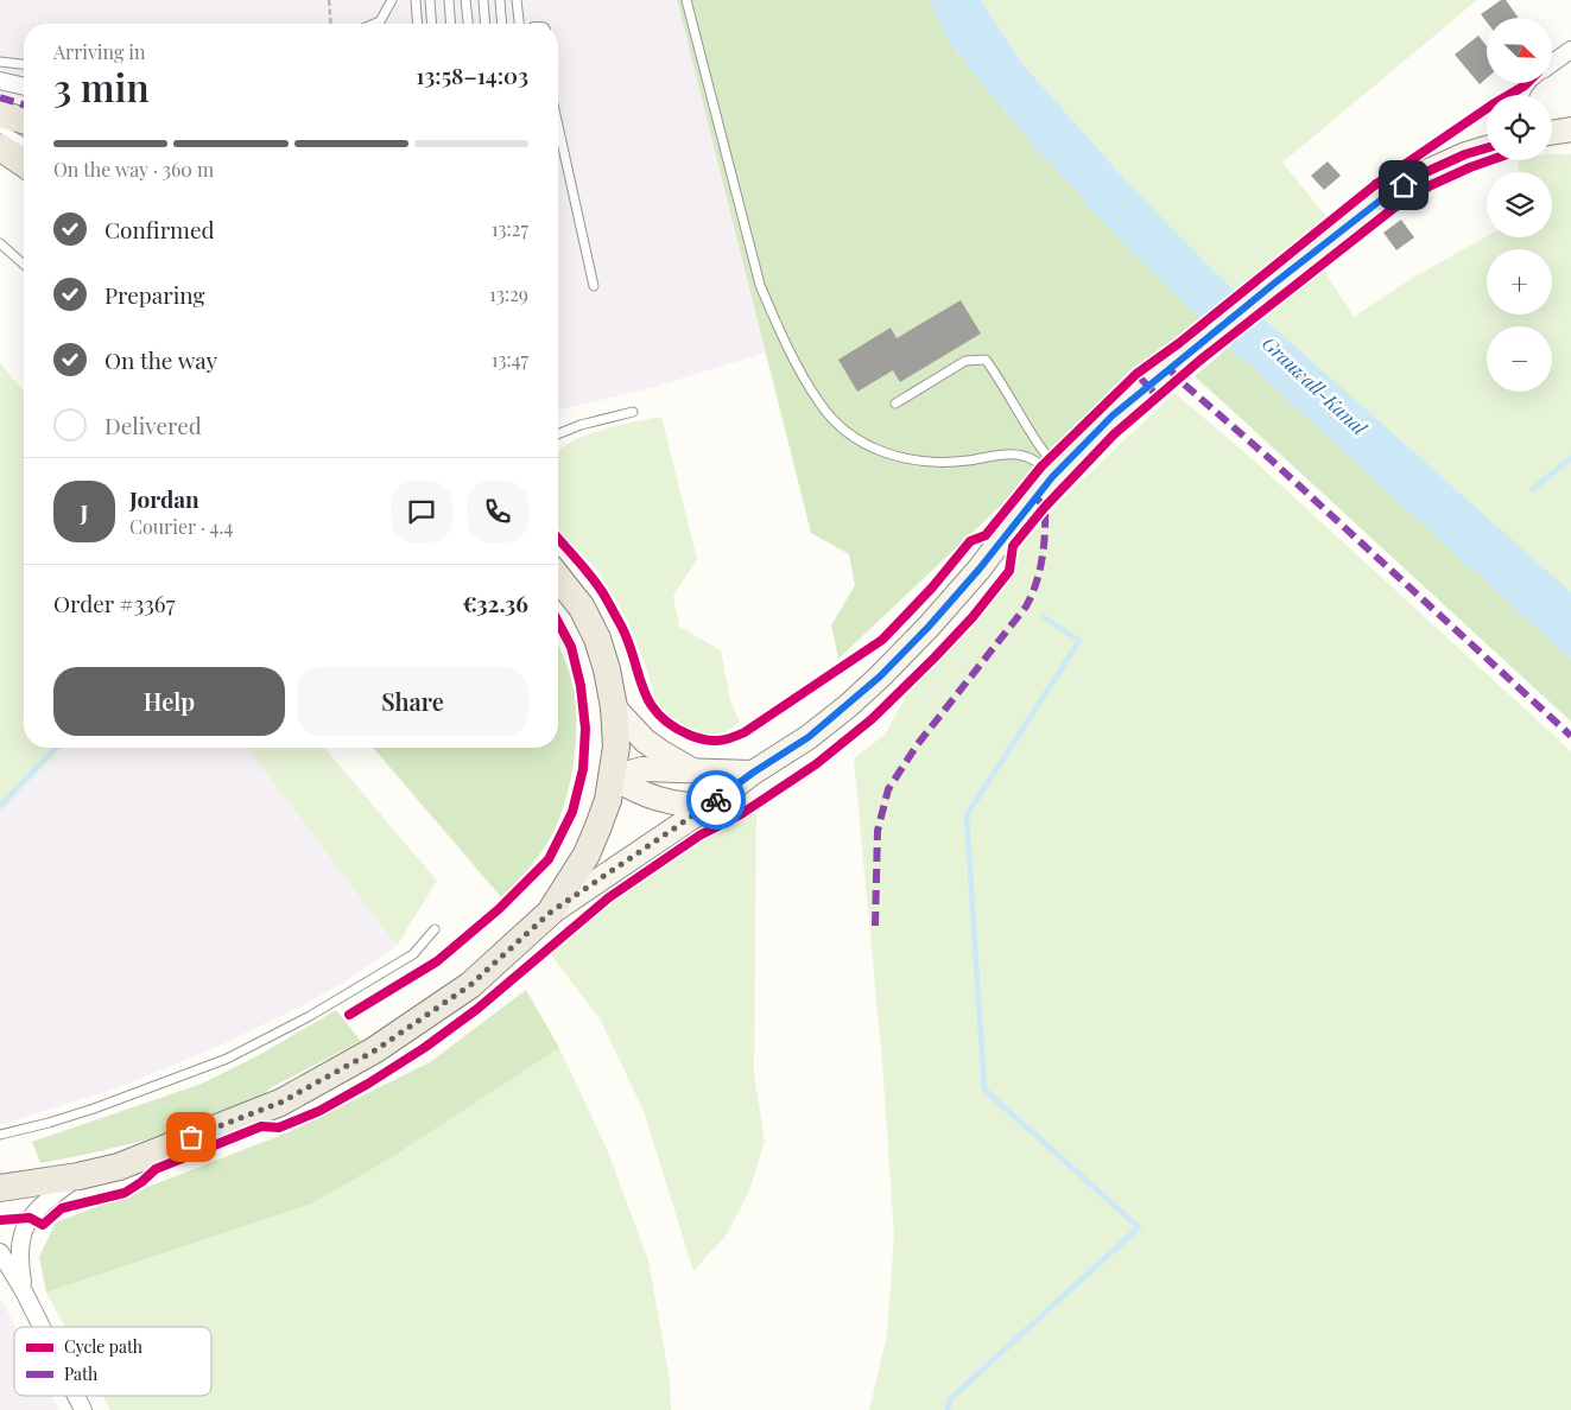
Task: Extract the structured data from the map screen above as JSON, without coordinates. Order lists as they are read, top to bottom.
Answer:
{
  "water": ["Grauwall-Kanal"],
  "legend": ["Cycle path", "Path"],
  "north": "bottom right",
  "page": {
    "map_buttons": ["+", "−"],
    "heading": ["3 min", "Arriving in", "13:58–14:03"],
    "panel": [
      "Jordan",
      "Courier · 4.4",
      "Order #3367",
      "€32.36"
    ],
    "bar": "On the way · 360 m",
    "list": [
      ["Confirmed", "13:27"],
      ["Preparing", "13:29"],
      ["On the way", "13:47"],
      "Delivered"
    ],
    "round": "J",
    "buttons": ["Help", "Share"]
  }
}
